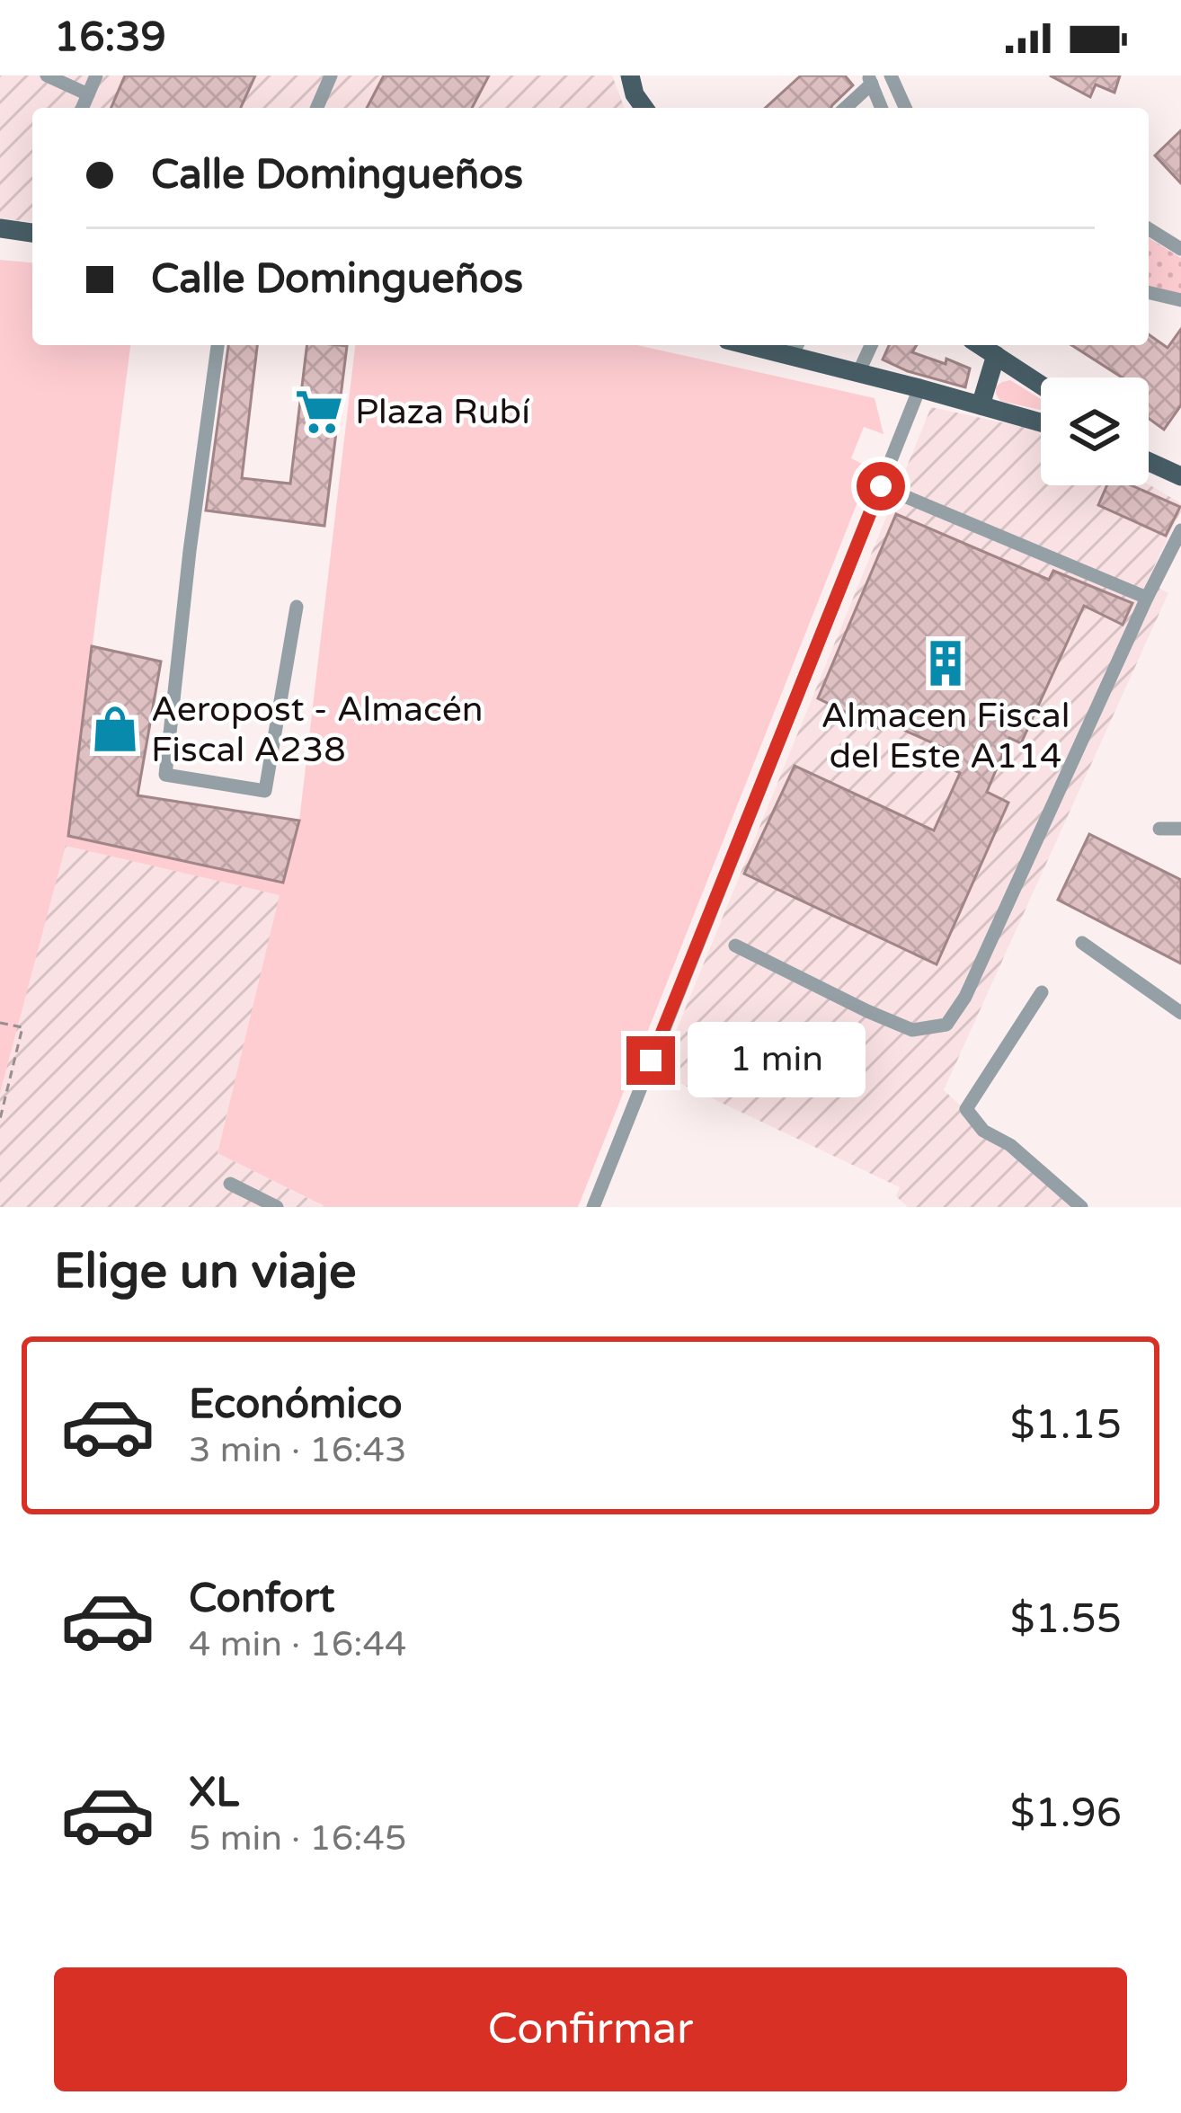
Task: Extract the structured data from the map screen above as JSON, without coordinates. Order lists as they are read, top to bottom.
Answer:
{
  "places": {
    "supermarket": ["Plaza Rubí"],
    "building": ["Almacen Fiscal del Este A114"],
    "shop": ["Aeropost - Almacén Fiscal A238"]
  },
  "page": {
    "status": "16:39",
    "banner": ["Calle Domingueños", "Calle Domingueños"],
    "bubble": "1 min",
    "heading": "Elige un viaje",
    "list": [
      {
        "name": "Económico",
        "note": "3 min · 16:43",
        "value": "$1.15"
      },
      {
        "name": "Confort",
        "note": "4 min · 16:44",
        "value": "$1.55"
      },
      {
        "name": "XL",
        "note": "5 min · 16:45",
        "value": "$1.96"
      }
    ],
    "buttons": "Confirmar"
  }
}
